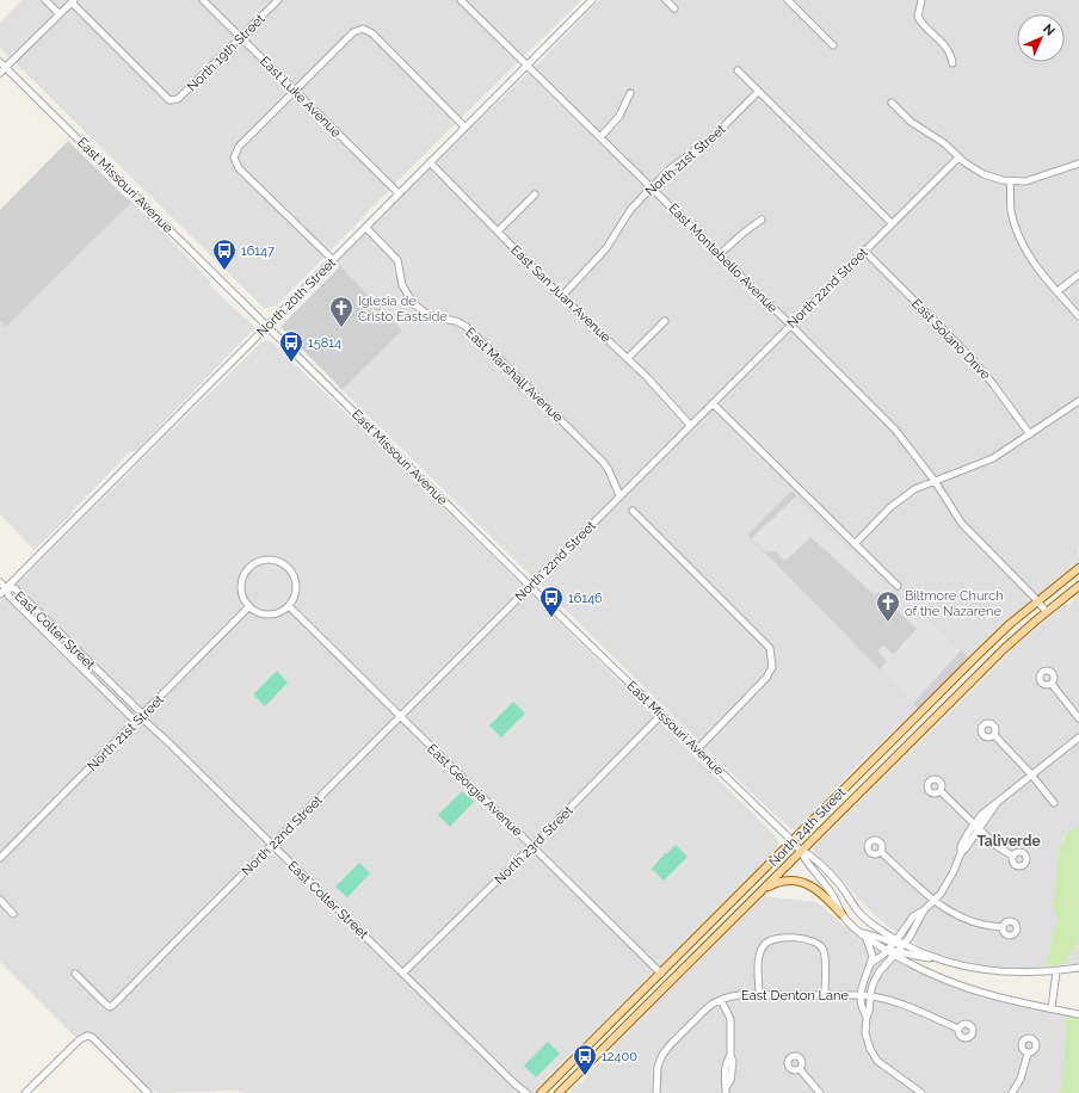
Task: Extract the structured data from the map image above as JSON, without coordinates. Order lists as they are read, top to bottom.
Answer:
{
  "streets": {
    "main road": ["North 24th Street"],
    "street": [
      "North 19th Street",
      "East Luke Avenue",
      "North 21st Street",
      "East Missouri Avenue",
      "East Montebello Avenue",
      "North 22nd Street",
      "East San Juan Avenue",
      "North 20th Street",
      "East Solano Drive",
      "East Marshall Avenue",
      "East Colter Street",
      "East Georgia Avenue",
      "North 23rd Street",
      "East Denton Lane"
    ]
  },
  "crossings": [
    ["North 19th Street", "East Luke Avenue"],
    ["East Luke Avenue", "North 20th Street"],
    ["North 21st Street", "East Montebello Avenue"],
    ["North 21st Street", "East San Juan Avenue"],
    ["North 21st Street", "East Colter Street"],
    ["North 21st Street", "East Georgia Avenue"],
    ["East Missouri Avenue", "North 22nd Street"],
    ["East Missouri Avenue", "North 20th Street"],
    ["East Missouri Avenue", "North 24th Street"],
    ["East Missouri Avenue", "North 23rd Street"],
    ["East Montebello Avenue", "North 22nd Street"],
    ["East Montebello Avenue", "North 20th Street"],
    ["East Montebello Avenue", "North 24th Street"],
    ["North 22nd Street", "East San Juan Avenue"],
    ["North 22nd Street", "East Solano Drive"],
    ["North 22nd Street", "East Marshall Avenue"],
    ["North 22nd Street", "East Colter Street"],
    ["North 22nd Street", "East Georgia Avenue"],
    ["East San Juan Avenue", "North 20th Street"],
    ["North 20th Street", "East Marshall Avenue"],
    ["North 20th Street", "East Colter Street"],
    ["East Colter Street", "North 23rd Street"],
    ["East Georgia Avenue", "North 24th Street"],
    ["East Georgia Avenue", "North 23rd Street"]
  ],
  "districts": ["Taliverde"],
  "places": {
    "bus stop": [
      "16147",
      "15814",
      "16146",
      "12400"
    ],
    "church": ["Iglesia de Cristo Eastside", "Biltmore Church of the Nazarene"]
  },
  "north": "top right"
}
